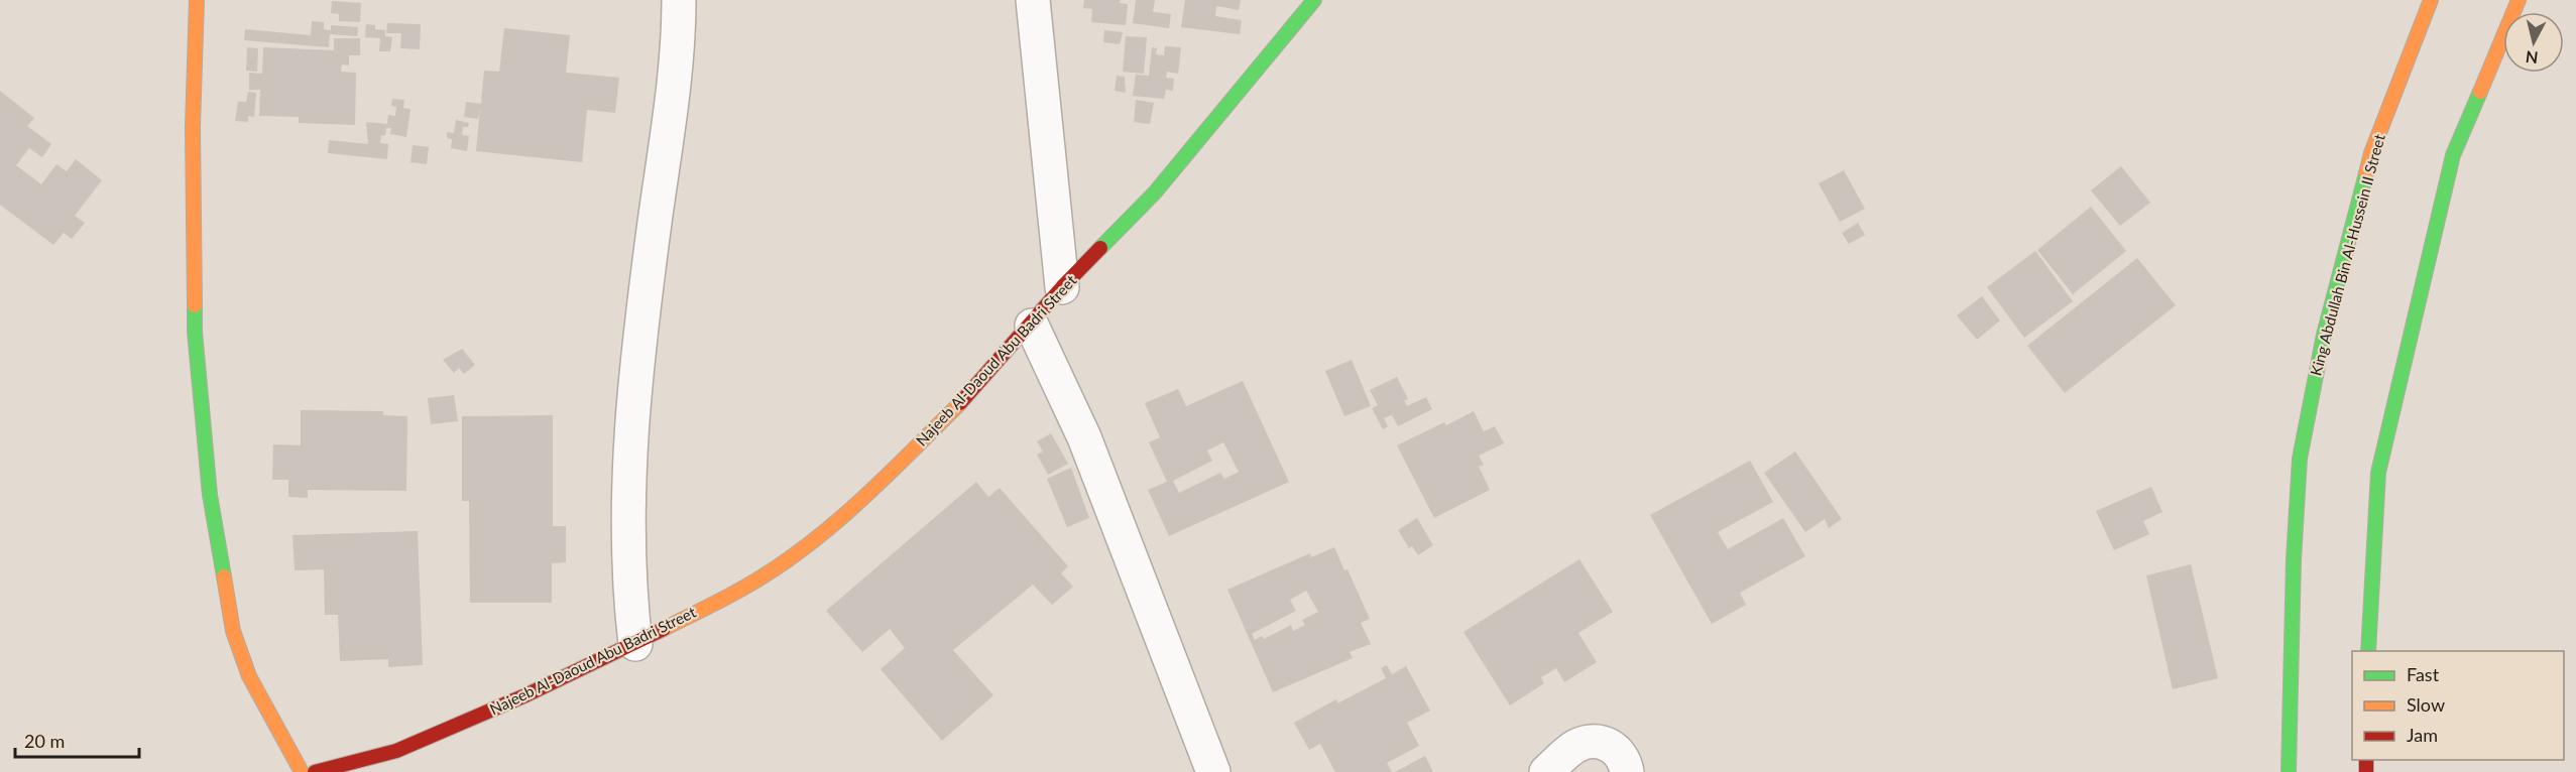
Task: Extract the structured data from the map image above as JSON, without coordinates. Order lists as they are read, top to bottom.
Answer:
{
  "streets": {
    "main road": ["King Abdullah Bin Al-Hussein II Street", "Najeeb Al-Daoud Abu Badri Street"]
  },
  "legend": ["Fast", "Slow", "Jam"],
  "scale_bar": "20 m",
  "north": "bottom"
}
